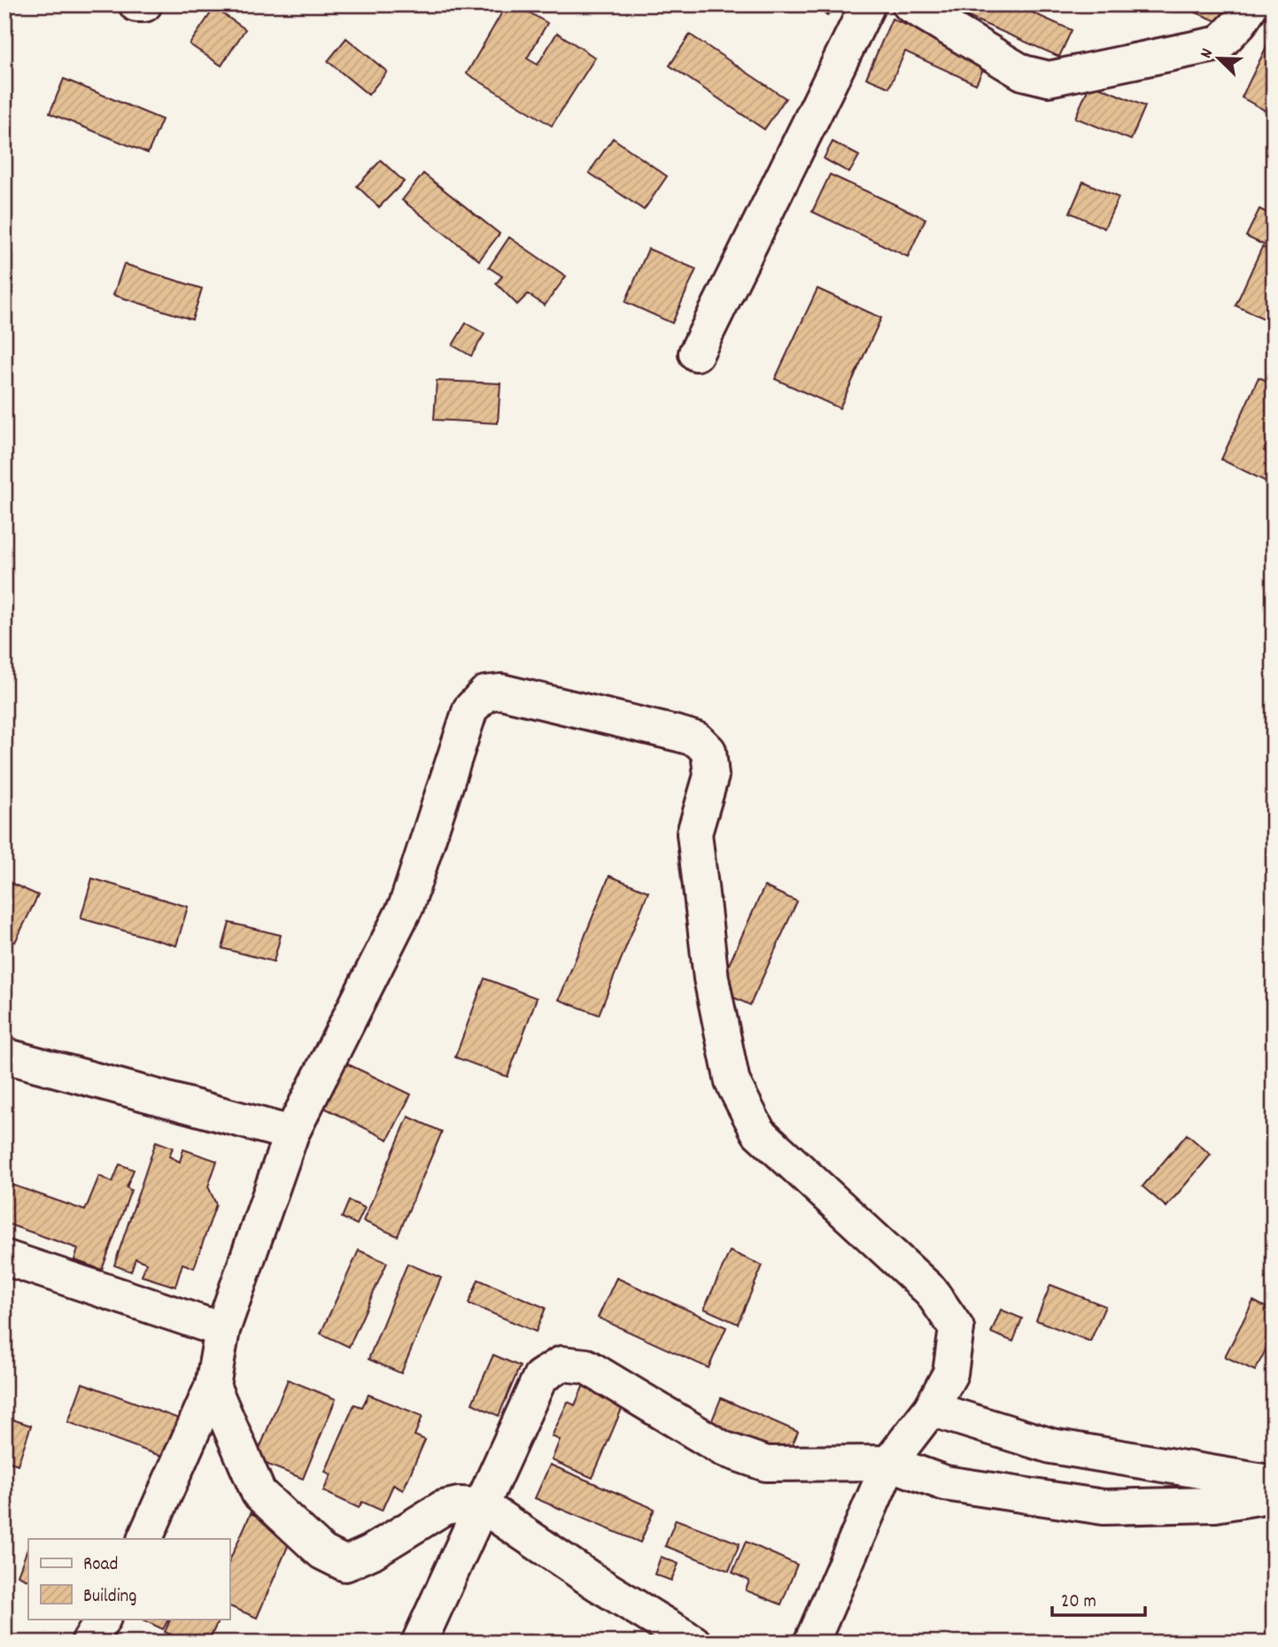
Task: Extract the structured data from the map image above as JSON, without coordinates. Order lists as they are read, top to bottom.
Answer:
{
  "legend": ["Road", "Building"],
  "scale_bar": "20 m",
  "north": "top left"
}
